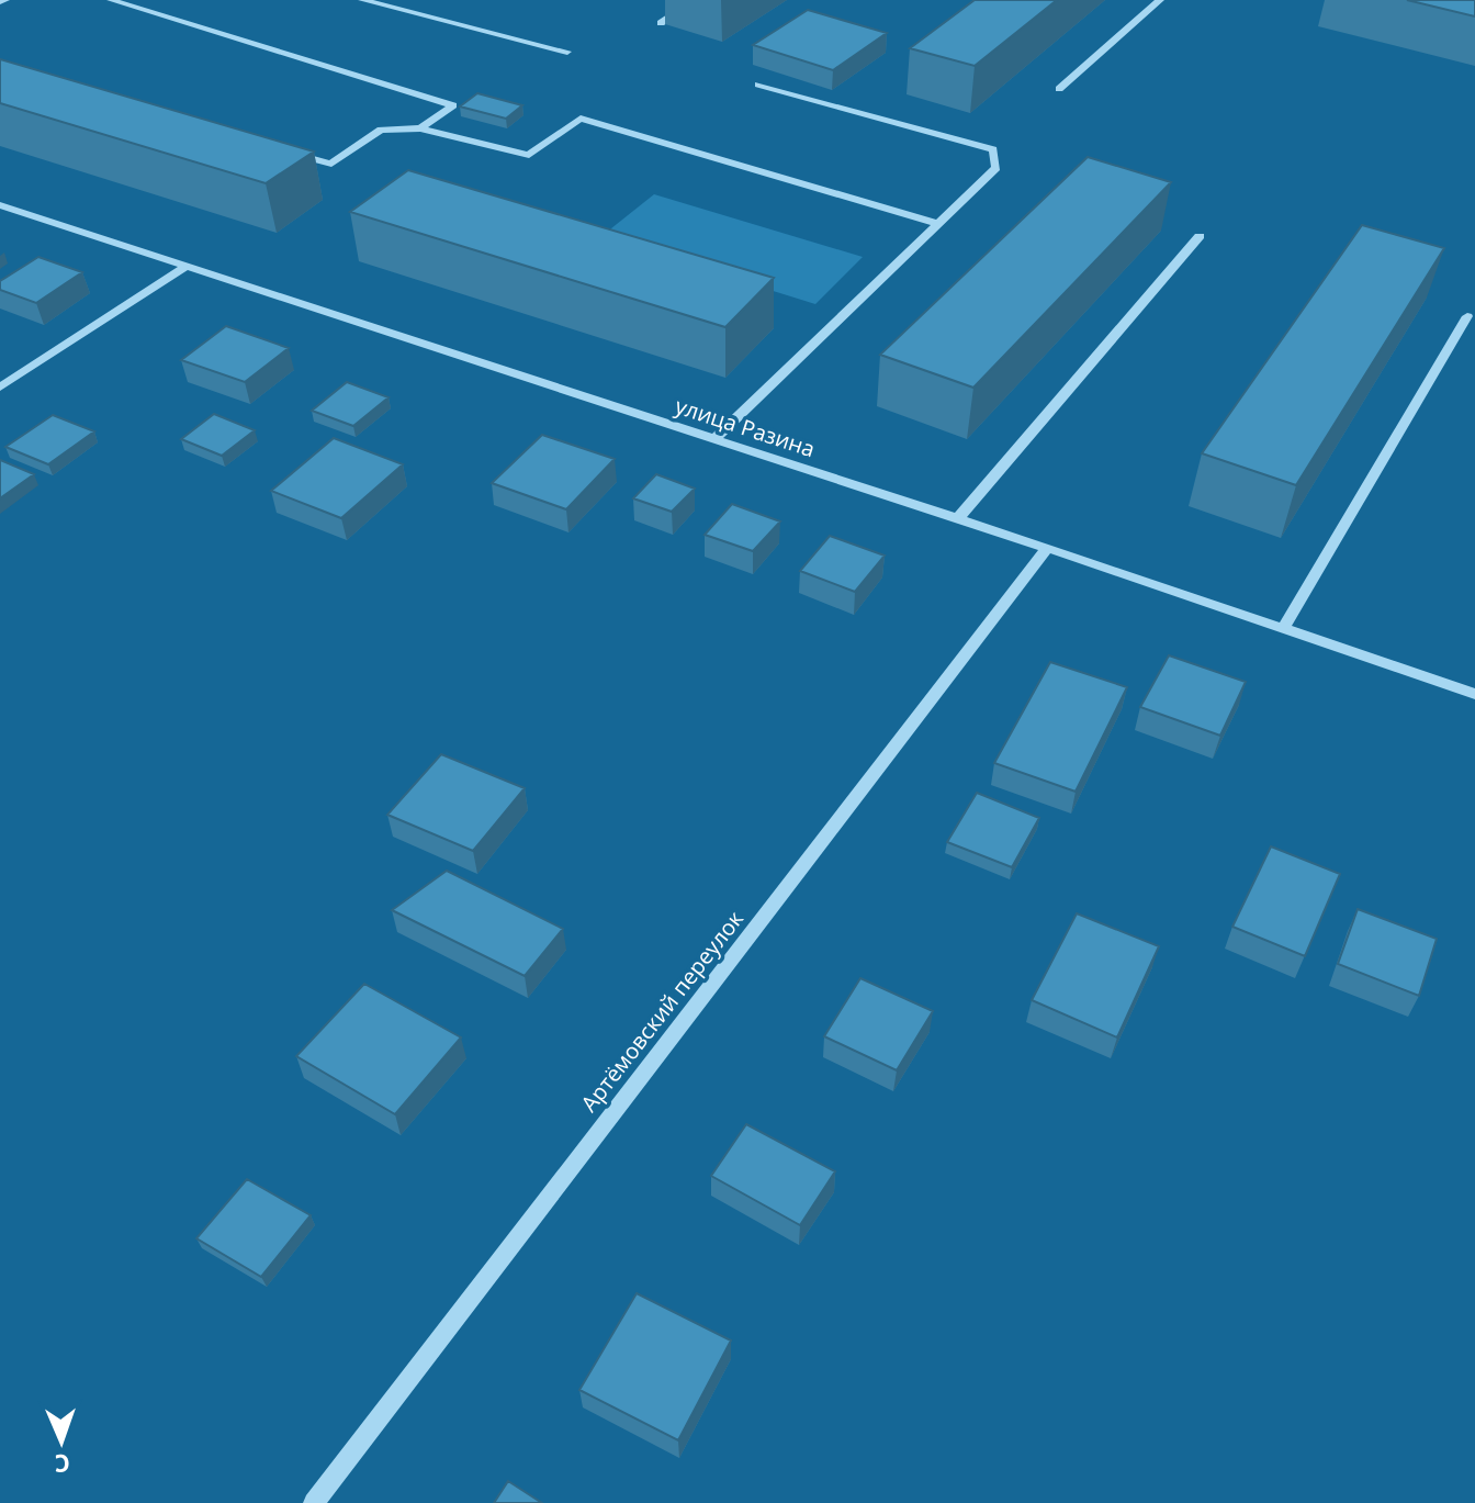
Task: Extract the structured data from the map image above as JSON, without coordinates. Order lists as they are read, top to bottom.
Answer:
{
  "streets": {
    "street": ["улица Разина", "Артёмовский переулок"]
  },
  "crossings": [
    ["улица Разина", "Артёмовский переулок"]
  ],
  "north": "bottom"
}
